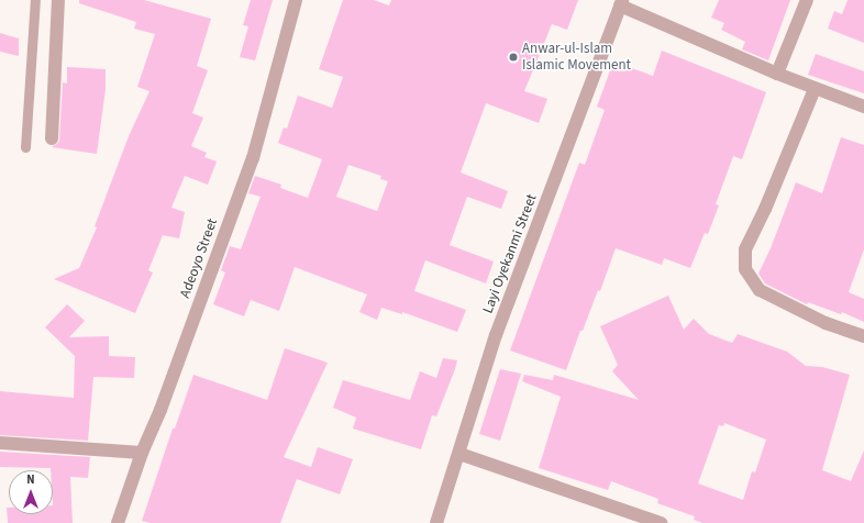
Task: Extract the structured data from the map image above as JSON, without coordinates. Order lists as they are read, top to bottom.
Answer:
{
  "streets": {
    "street": ["Layi Oyekanmi Street", "Adeoyo Street"]
  },
  "places": ["Anwar-ul-Islam Islamic Movement"],
  "north": "top"
}
